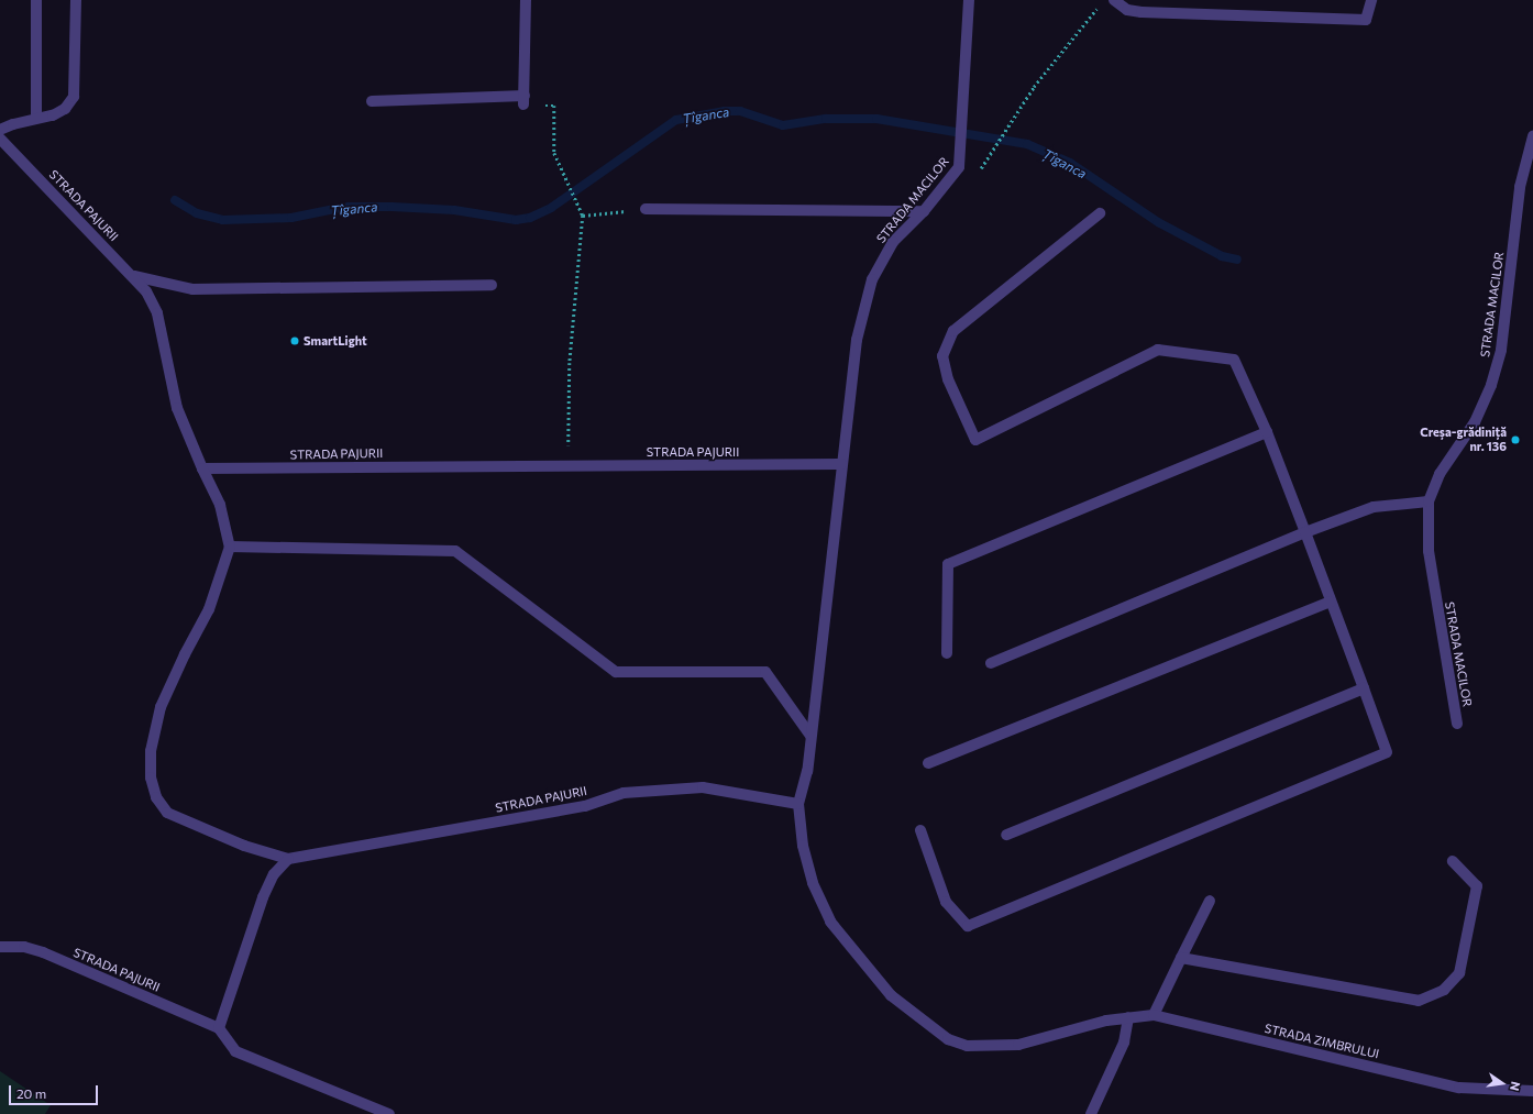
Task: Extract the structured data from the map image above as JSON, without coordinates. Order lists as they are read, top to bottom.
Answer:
{
  "streets": {
    "street": ["STRADA MACILOR", "STRADA PAJURII", "STRADA ZIMBRULUI"]
  },
  "crossings": [
    ["STRADA MACILOR", "STRADA PAJURII"],
    ["STRADA PAJURII", "STRADA ZIMBRULUI"]
  ],
  "water": ["Țîganca"],
  "places": ["SmartLight", "Creșa-grădiniță nr. 136"],
  "scale_bar": "20 m",
  "north": "right"
}
